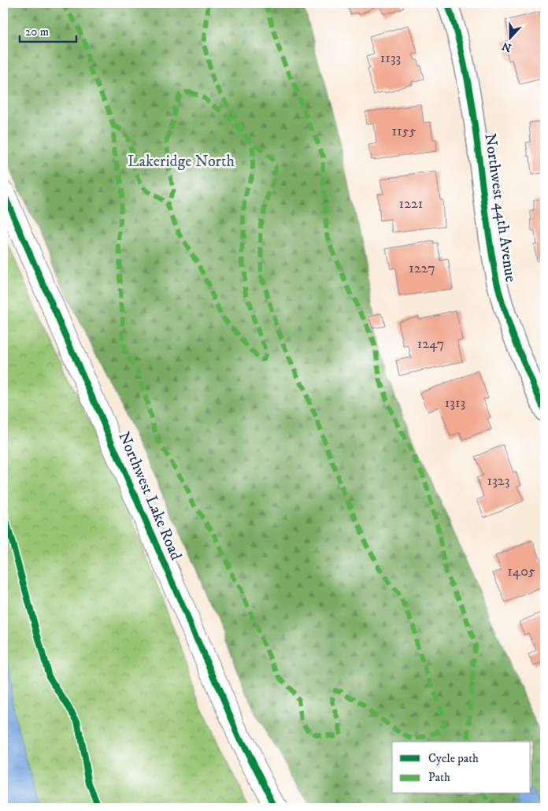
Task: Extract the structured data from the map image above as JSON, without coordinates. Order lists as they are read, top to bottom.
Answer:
{
  "streets": {
    "main road": ["Northwest Lake Road"],
    "street": ["Northwest 44th Avenue"]
  },
  "parks": ["Lakeridge North"],
  "house_numbers": [
    "1133",
    "1155",
    "1221",
    "1227",
    "1247",
    "1313",
    "1323",
    "1405"
  ],
  "legend": ["Cycle path", "Path"],
  "scale_bar": "20 m",
  "north": "bottom"
}
